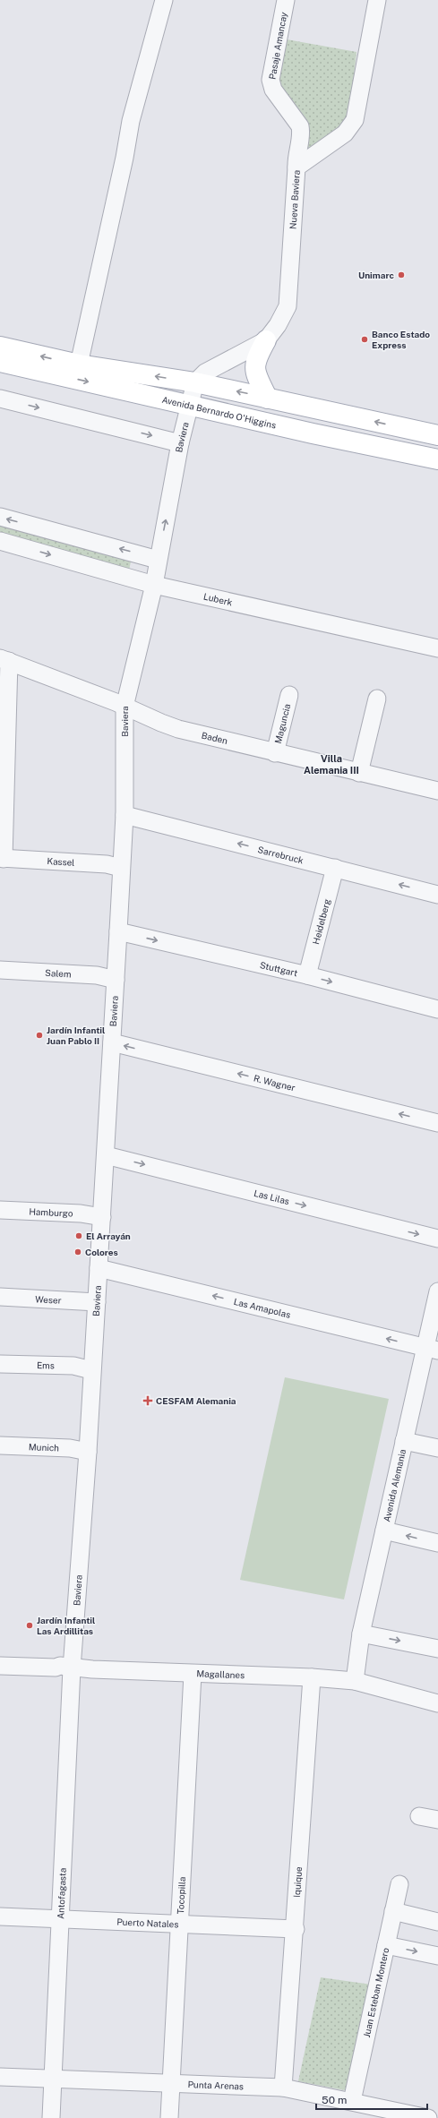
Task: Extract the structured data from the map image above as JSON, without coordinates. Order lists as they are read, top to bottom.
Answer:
{
  "streets": {
    "main road": ["Avenida Bernardo O'Higgins"],
    "street": [
      "Pasaje Amancay",
      "Nueva Baviera",
      "Baviera",
      "Luberk",
      "Maguncia",
      "Baden",
      "Sarrebruck",
      "Kassel",
      "Heidelberg",
      "Stuttgart",
      "Salem",
      "R. Wagner",
      "Las Lilas",
      "Hamburgo",
      "Weser",
      "Las Amapolas",
      "Ems",
      "Munich",
      "Avenida Alemania",
      "Magallanes",
      "Iquique",
      "Antofagasta",
      "Tocopilla",
      "Puerto Natales",
      "Juan Esteban Montero",
      "Punta Arenas"
    ]
  },
  "crossings": [
    ["Pasaje Amancay", "Nueva Baviera"],
    ["Nueva Baviera", "Baviera"],
    ["Avenida Bernardo O'Higgins", "Baviera"],
    ["Baviera", "Luberk"],
    ["Baviera", "Baden"],
    ["Baviera", "Sarrebruck"],
    ["Baviera", "Kassel"],
    ["Baviera", "Stuttgart"],
    ["Baviera", "Salem"],
    ["Baviera", "R. Wagner"],
    ["Baviera", "Las Lilas"],
    ["Baviera", "Hamburgo"],
    ["Baviera", "Weser"],
    ["Baviera", "Las Amapolas"],
    ["Baviera", "Ems"],
    ["Baviera", "Munich"],
    ["Baviera", "Magallanes"],
    ["Baviera", "Antofagasta"],
    ["Maguncia", "Baden"],
    ["Sarrebruck", "Heidelberg"],
    ["Heidelberg", "Stuttgart"],
    ["Las Amapolas", "Avenida Alemania"],
    ["Avenida Alemania", "Magallanes"],
    ["Magallanes", "Iquique"],
    ["Magallanes", "Antofagasta"],
    ["Magallanes", "Tocopilla"],
    ["Iquique", "Puerto Natales"],
    ["Iquique", "Punta Arenas"],
    ["Antofagasta", "Puerto Natales"],
    ["Antofagasta", "Punta Arenas"],
    ["Tocopilla", "Puerto Natales"],
    ["Tocopilla", "Punta Arenas"],
    ["Juan Esteban Montero", "Punta Arenas"]
  ],
  "one_way": [
    "Sarrebruck",
    "Stuttgart",
    "R. Wagner",
    "Las Lilas",
    "Las Amapolas"
  ],
  "districts": ["Villa Alemania III"],
  "places": {
    "other": [
      "Unimarc",
      "Banco Estado Express",
      "Jardín Infantil Juan Pablo II",
      "El Arrayán",
      "Colores",
      "Jardín Infantil Las Ardillitas"
    ],
    "health": ["CESFAM Alemania"]
  },
  "scale_bar": "50 m"
}
